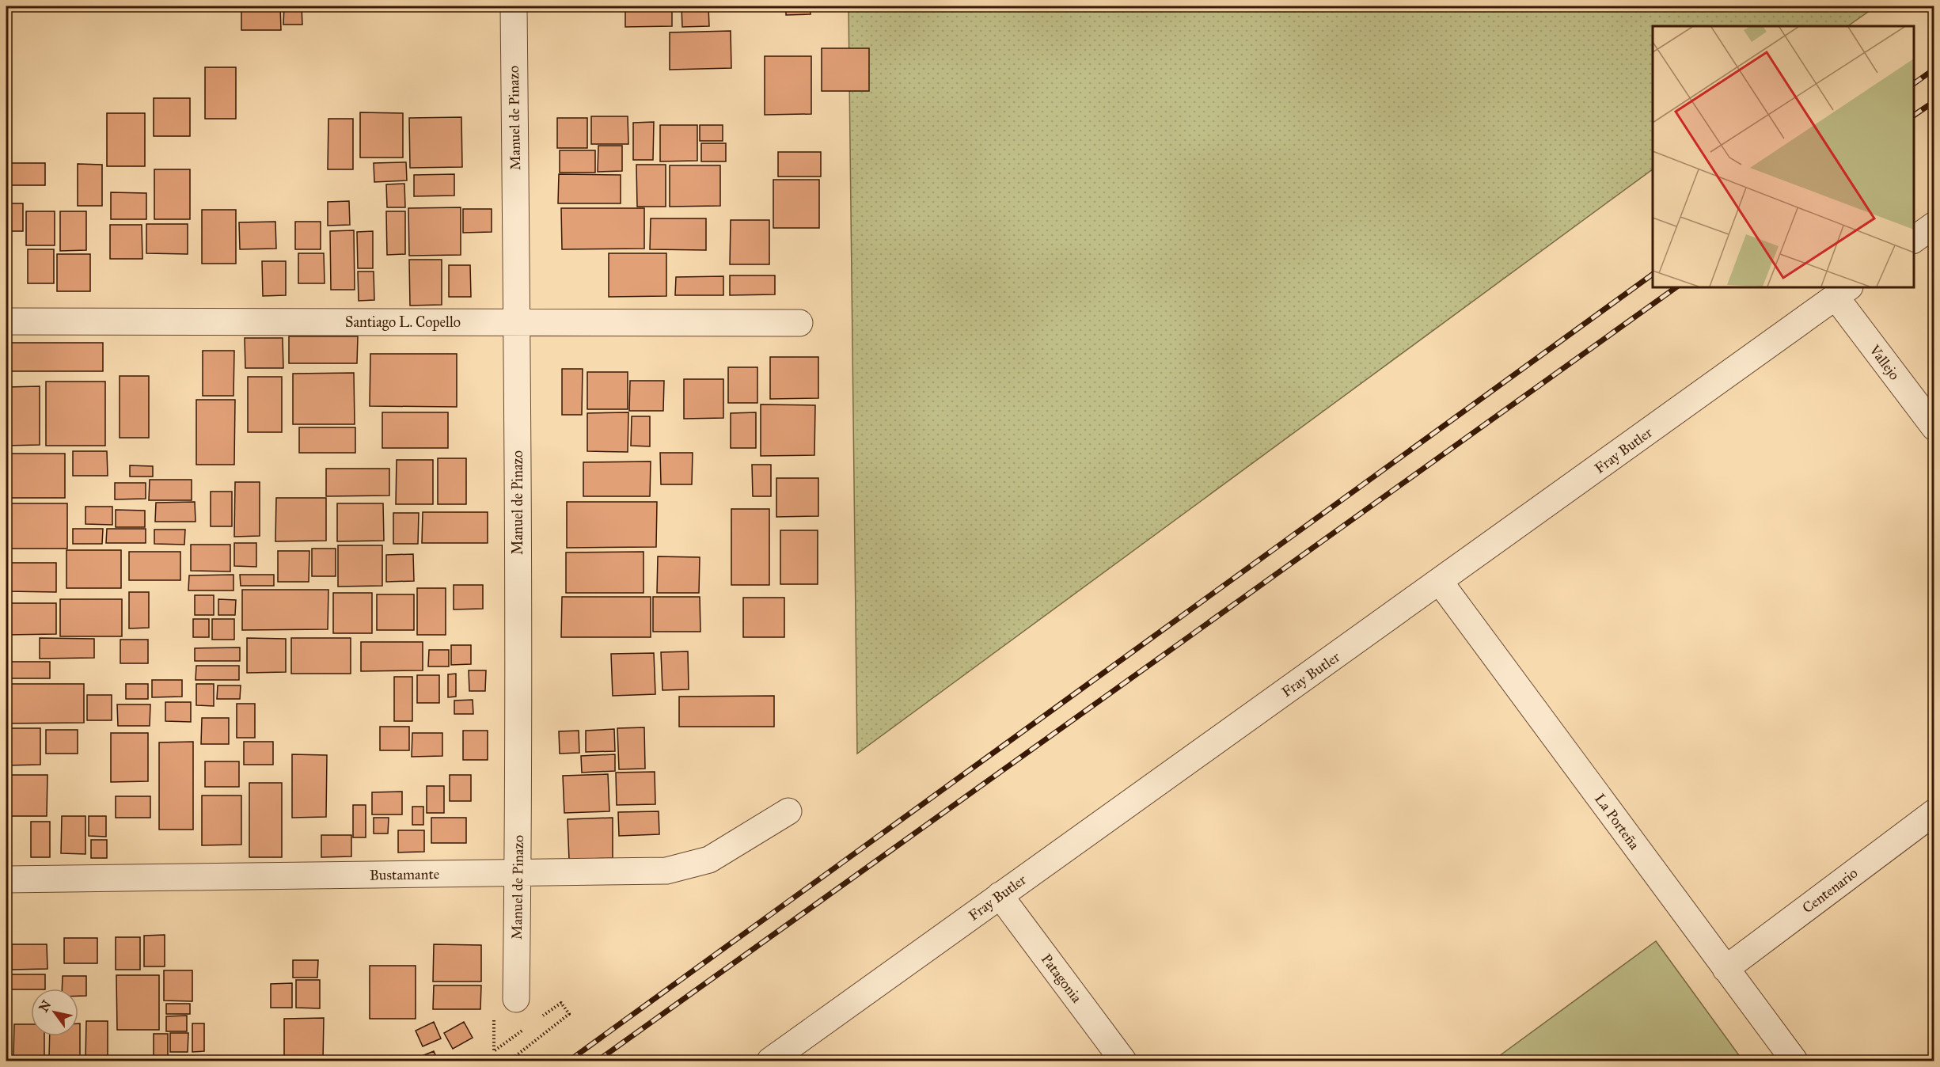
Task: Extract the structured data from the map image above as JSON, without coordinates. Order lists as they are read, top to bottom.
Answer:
{
  "streets": {
    "street": [
      "Manuel de Pinazo",
      "Santiago L. Copello",
      "Vallejo",
      "Fray Butler",
      "La Porteña",
      "Bustamante",
      "Centenario",
      "Patagonia"
    ]
  },
  "crossings": [
    ["Manuel de Pinazo", "Santiago L. Copello"],
    ["Manuel de Pinazo", "Bustamante"],
    ["Vallejo", "Fray Butler"],
    ["Fray Butler", "La Porteña"],
    ["Fray Butler", "Patagonia"],
    ["La Porteña", "Centenario"]
  ],
  "north": "top left"
}
